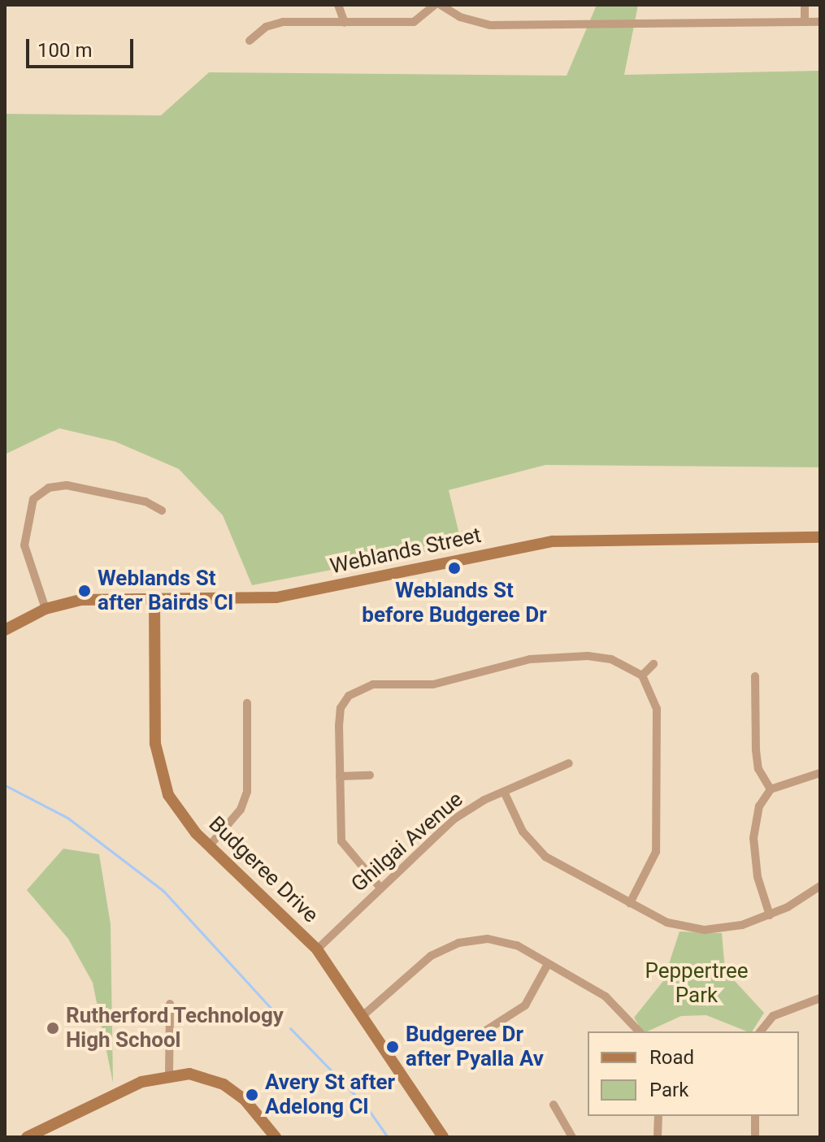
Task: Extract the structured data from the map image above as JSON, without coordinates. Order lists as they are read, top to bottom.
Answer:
{
  "streets": {
    "street": ["Weblands Street", "Ghilgai Avenue", "Budgeree Drive"]
  },
  "crossings": [
    ["Weblands Street", "Budgeree Drive"],
    ["Ghilgai Avenue", "Budgeree Drive"]
  ],
  "parks": ["Peppertree Park"],
  "places": [
    "Weblands St before Budgeree Dr",
    "Weblands St after Bairds Cl",
    "Rutherford Technology High School",
    "Budgeree Dr after Pyalla Av",
    "Avery St after Adelong Cl"
  ],
  "legend": ["Road", "Park"],
  "scale_bar": "100 m"
}
